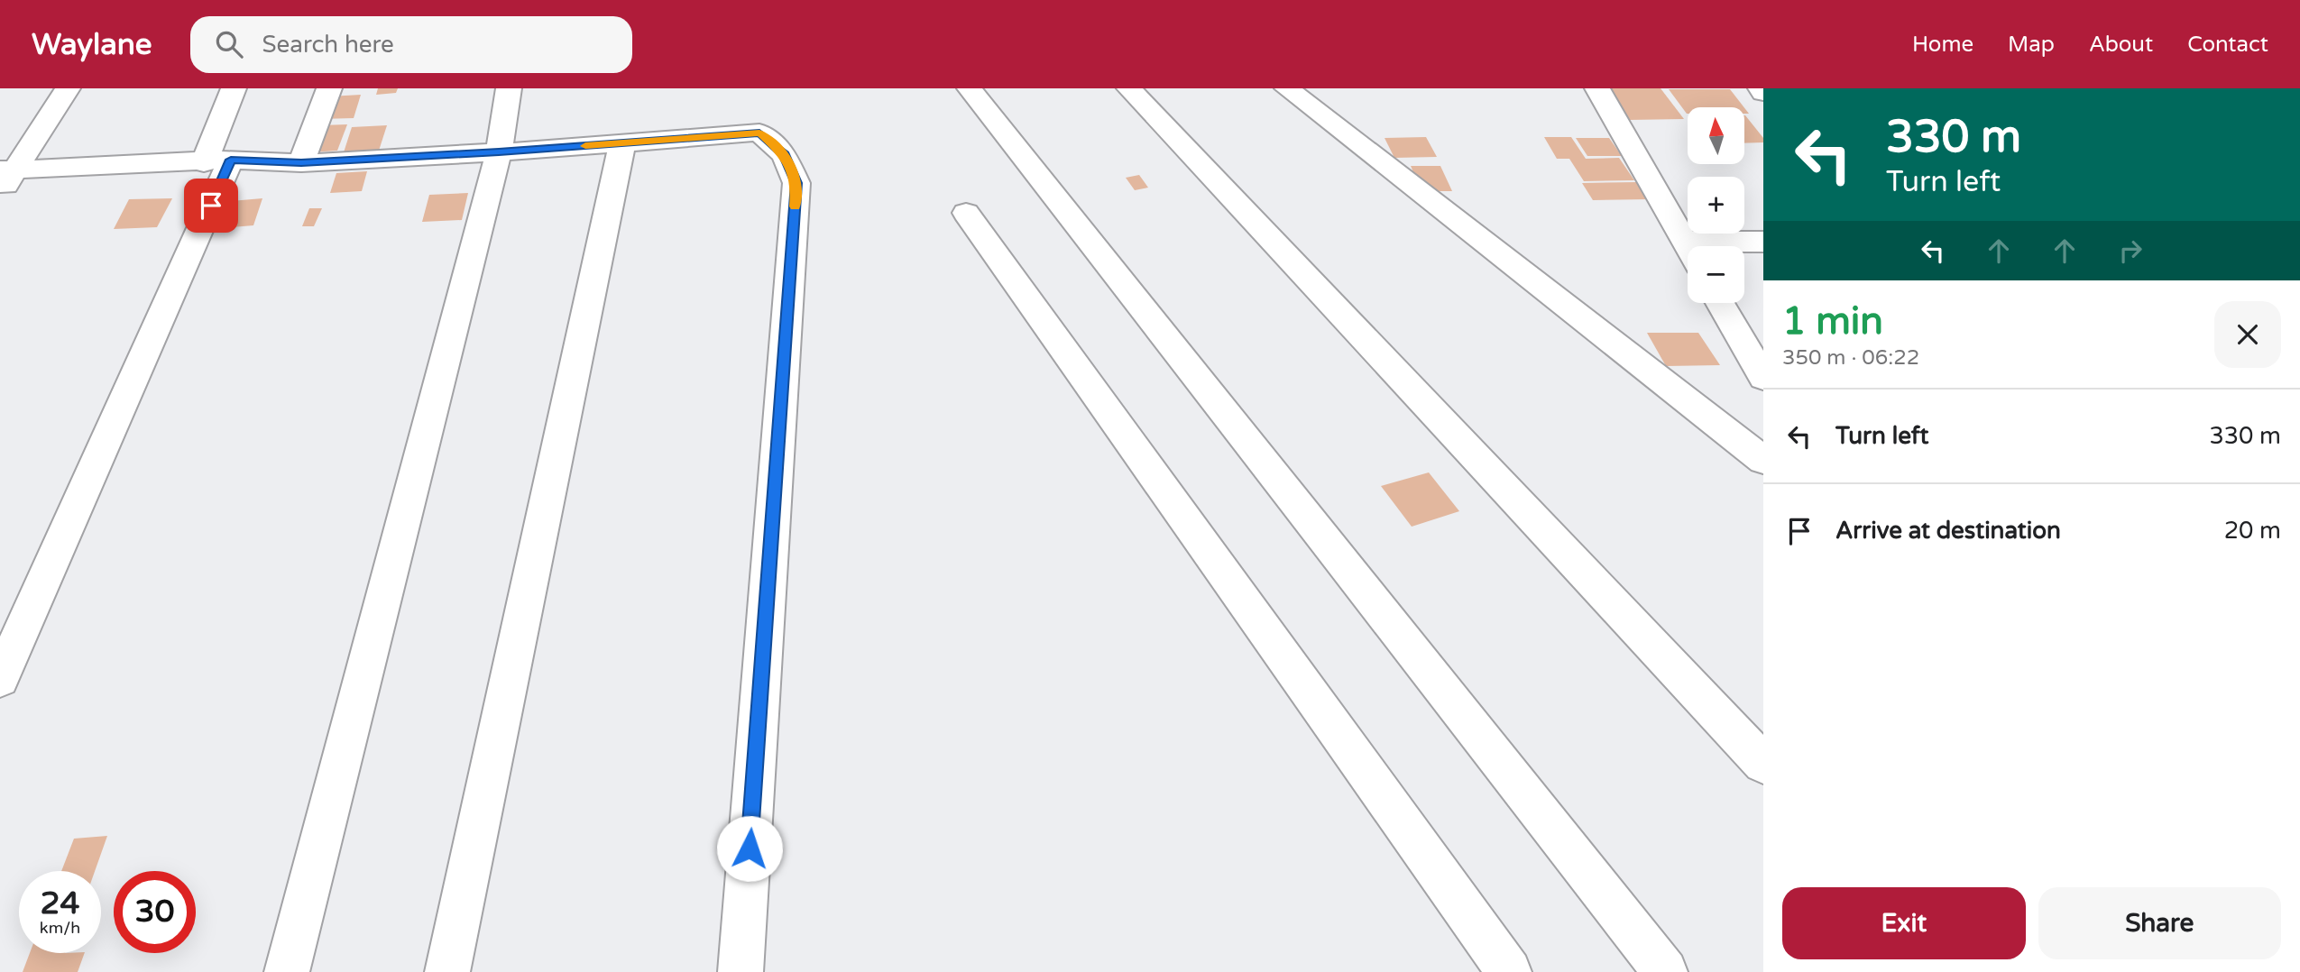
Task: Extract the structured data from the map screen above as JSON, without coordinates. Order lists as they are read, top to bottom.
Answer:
{
  "north": "top",
  "page": {
    "header": "Waylane",
    "search": "Search here",
    "nav": [
      "Home",
      "Map",
      "About",
      "Contact"
    ],
    "turn": ["330 m", "Turn left"],
    "map_buttons": ["+", "−"],
    "heading": ["1 min", "350 m · 06:22"],
    "list": [
      {
        "name": "Turn left",
        "value": "330 m"
      },
      {
        "name": "Arrive at destination",
        "value": "20 m"
      }
    ],
    "speed": "24 km/h",
    "limit": "30",
    "buttons": ["Exit", "Share"]
  }
}
